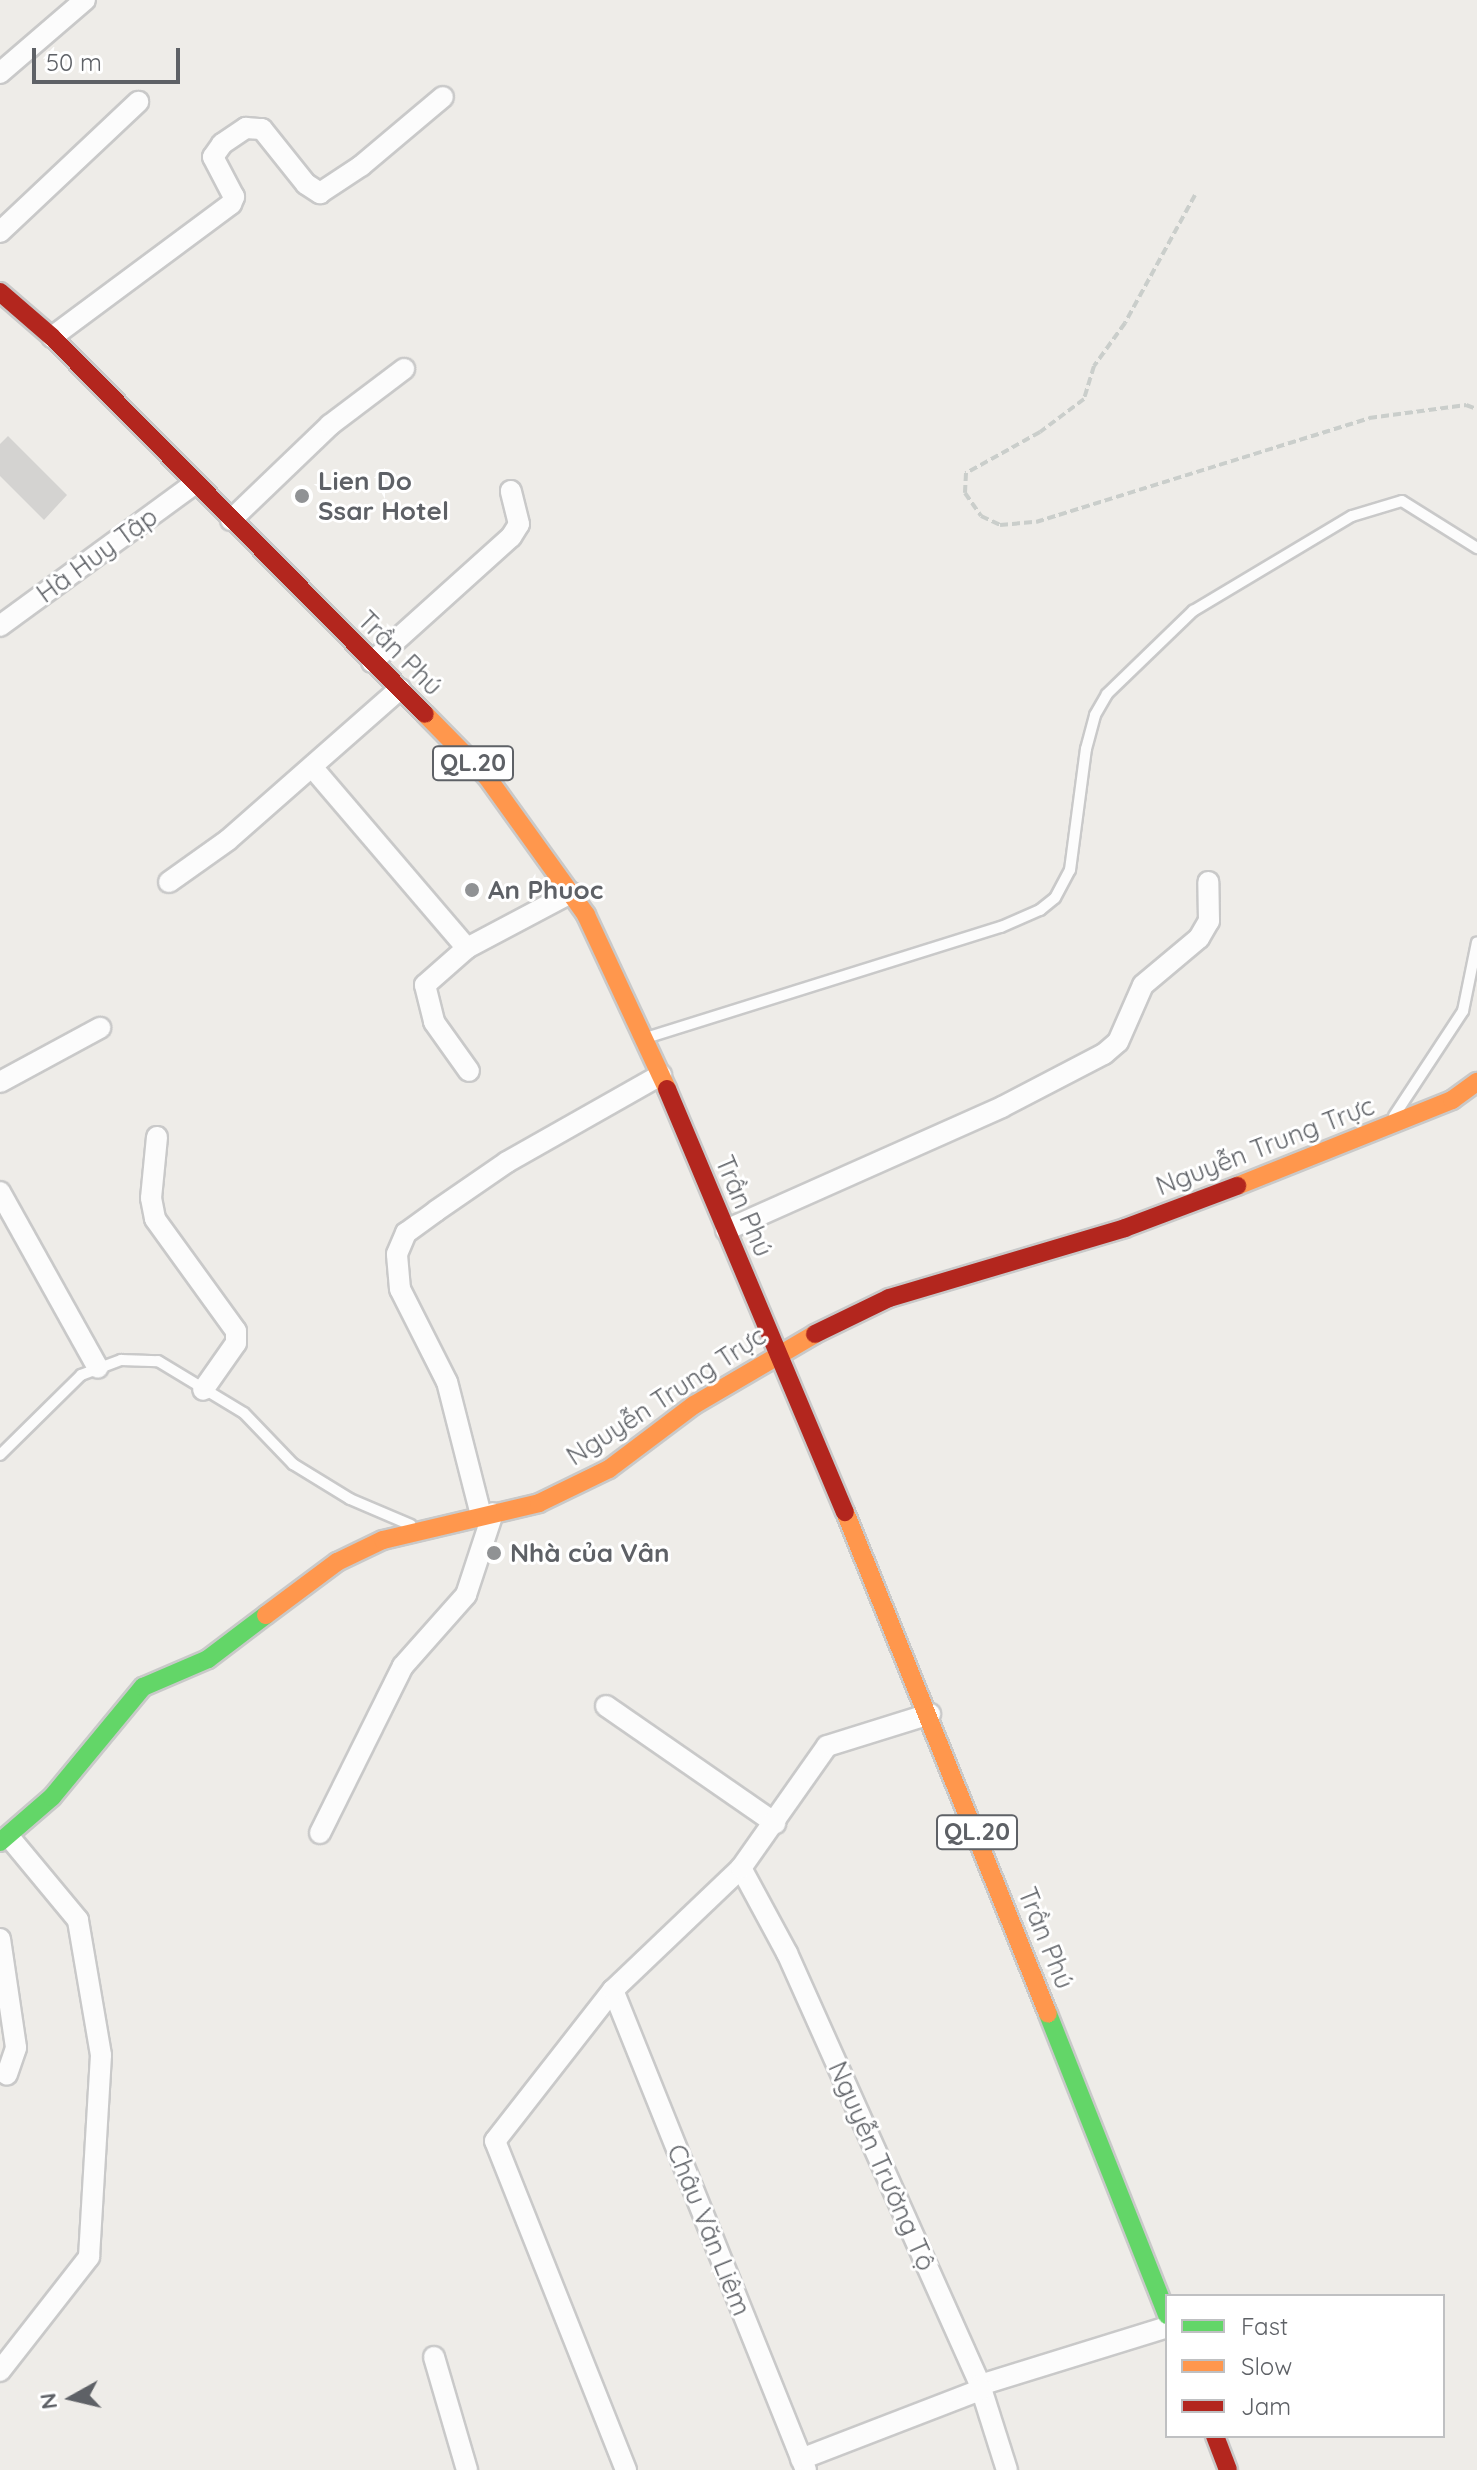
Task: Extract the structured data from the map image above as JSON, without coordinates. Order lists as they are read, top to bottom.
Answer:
{
  "streets": {
    "main road": ["Trần Phú", "QL.20", "Nguyễn Trung Trực"],
    "street": ["Hà Huy Tập", "Nguyễn Trường Tộ", "Châu Văn Liêm"]
  },
  "crossings": [
    ["Hà Huy Tập", "Trần Phú"],
    ["Trần Phú", "Nguyễn Trung Trực"]
  ],
  "places": ["Lien Do Ssar Hotel", "An Phuoc", "Nhà của Vân"],
  "legend": ["Fast", "Slow", "Jam"],
  "scale_bar": "50 m",
  "north": "left"
}
